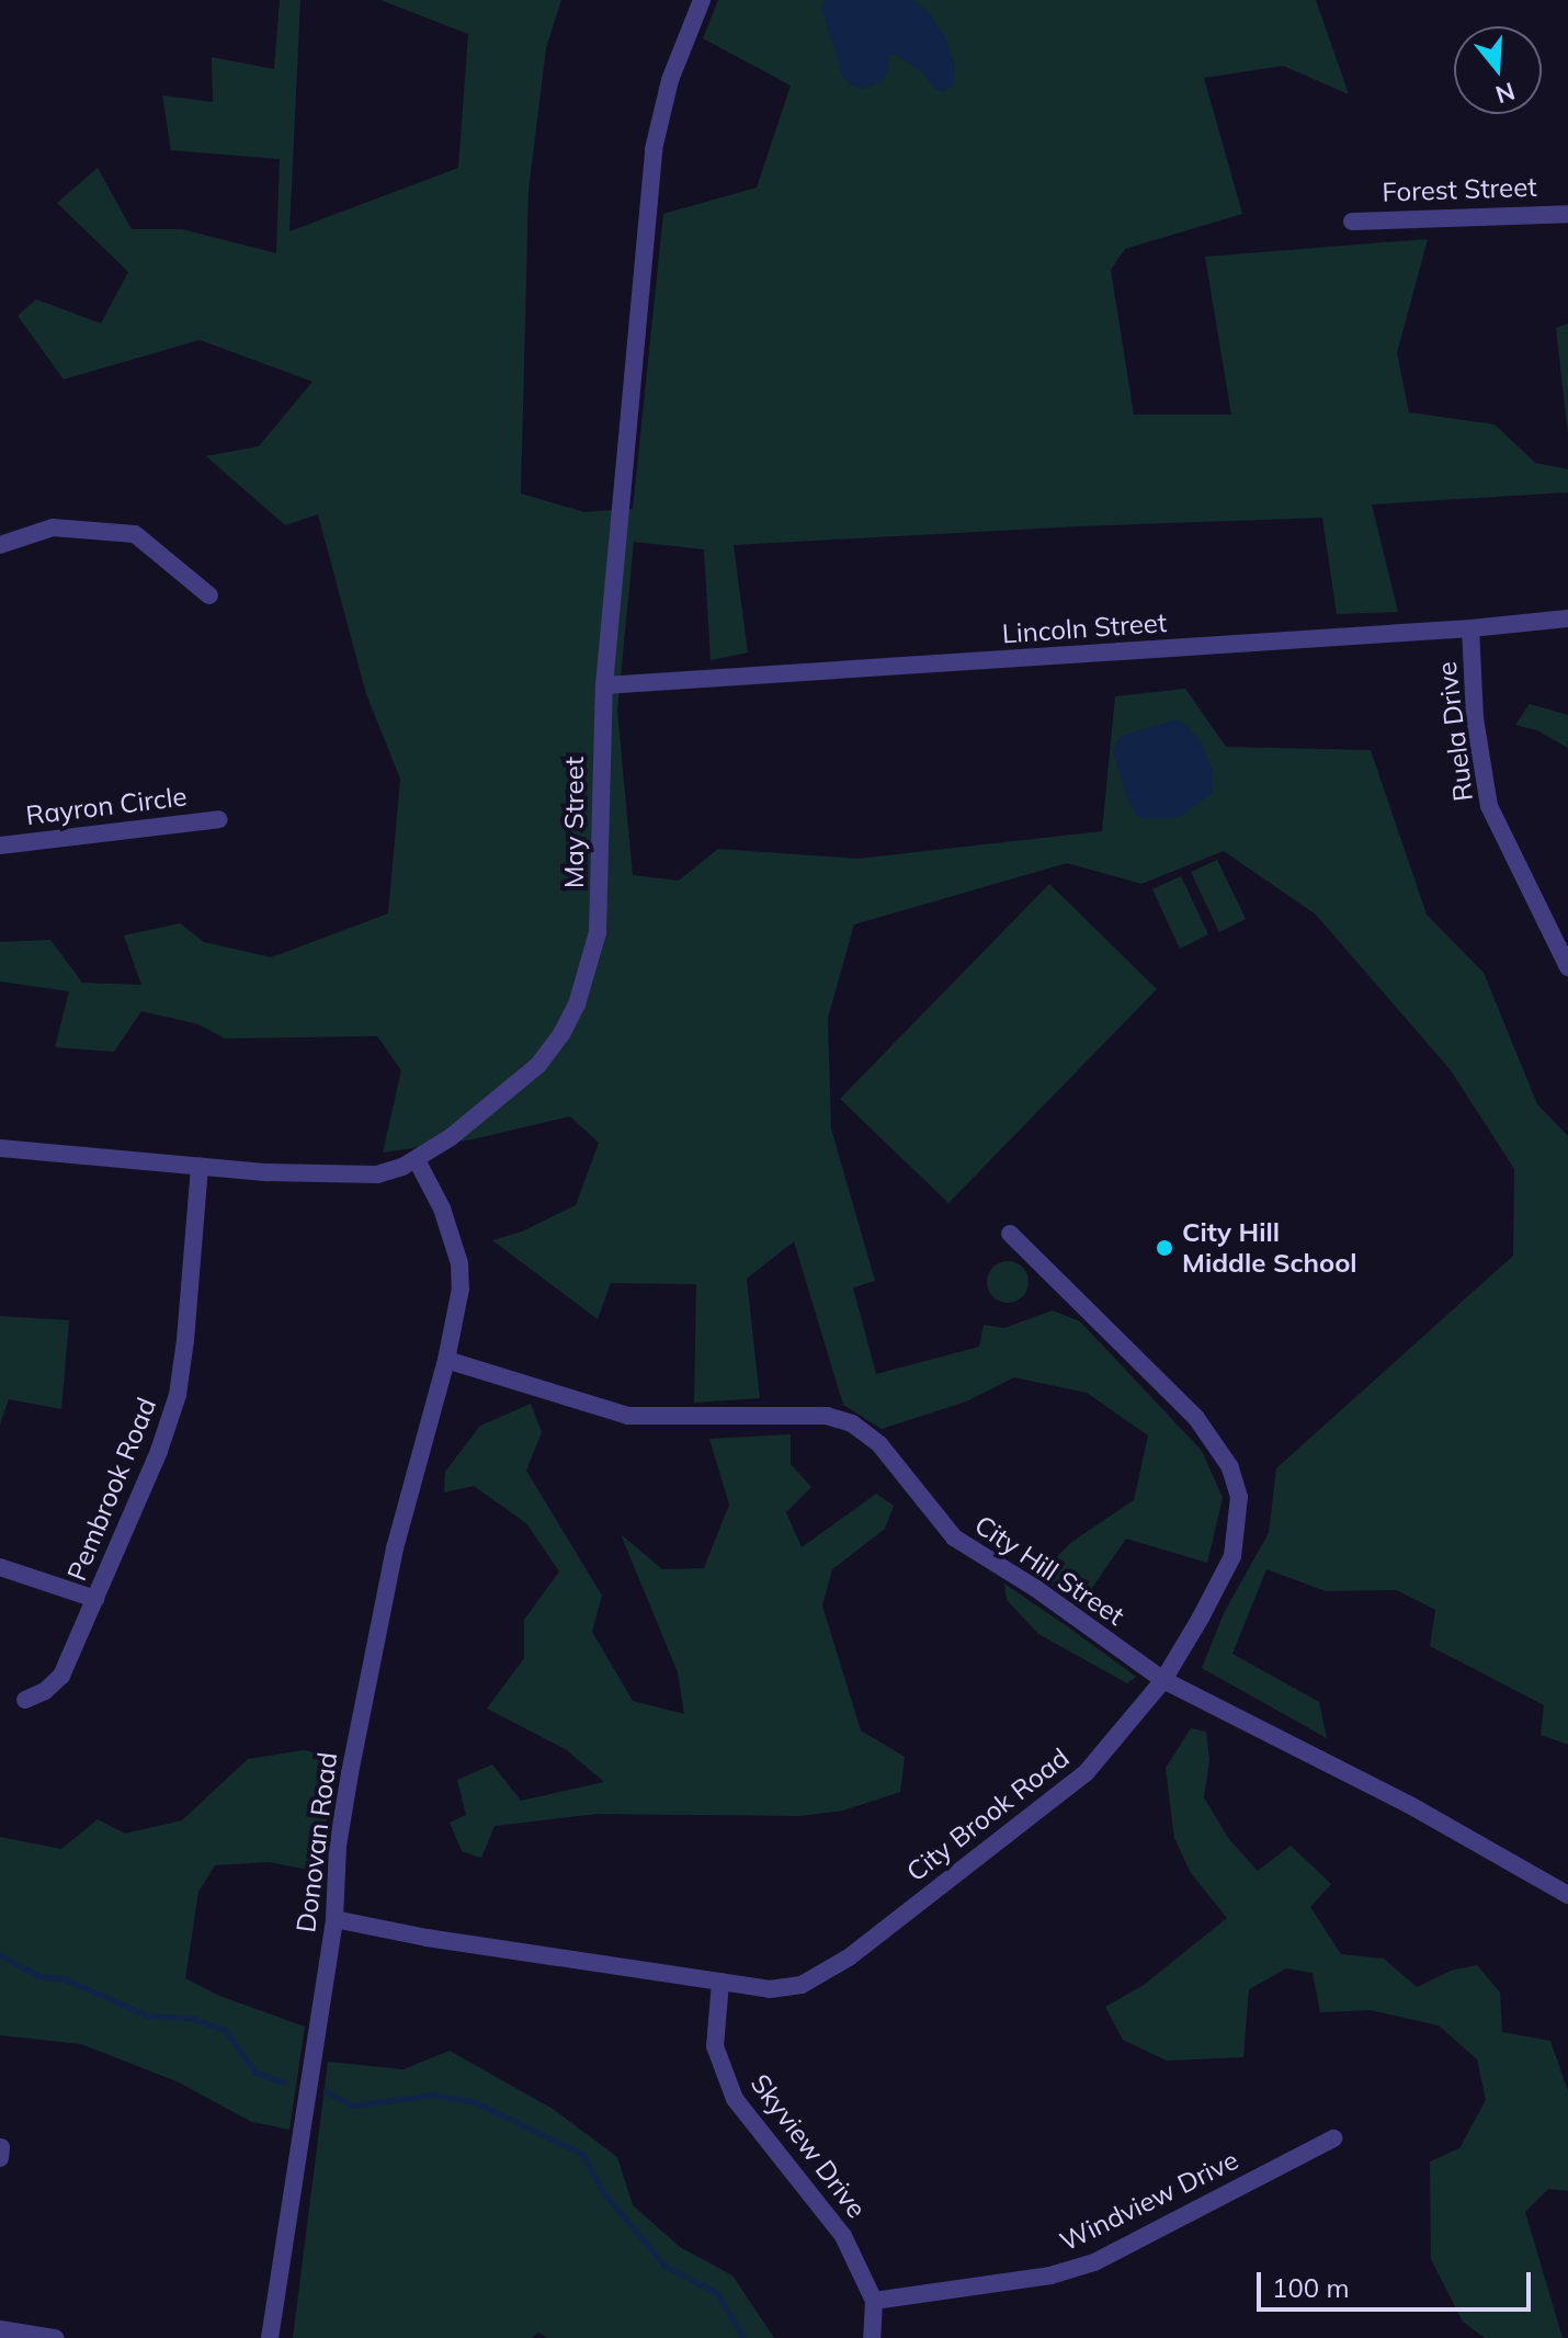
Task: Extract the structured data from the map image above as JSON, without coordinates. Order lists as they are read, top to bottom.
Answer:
{
  "streets": {
    "street": [
      "Forest Street",
      "Lincoln Street",
      "Ruela Drive",
      "Rayron Circle",
      "May Street",
      "Pembrook Road",
      "City Hill Street",
      "City Brook Road",
      "Donovan Road",
      "Skyview Drive",
      "Windview Drive"
    ]
  },
  "crossings": [
    ["Lincoln Street", "Ruela Drive"],
    ["Lincoln Street", "May Street"],
    ["May Street", "Pembrook Road"],
    ["City Hill Street", "City Brook Road"],
    ["City Hill Street", "Donovan Road"],
    ["City Brook Road", "Donovan Road"],
    ["City Brook Road", "Skyview Drive"],
    ["Skyview Drive", "Windview Drive"]
  ],
  "places": ["City Hill Middle School"],
  "scale_bar": "100 m",
  "north": "bottom"
}
